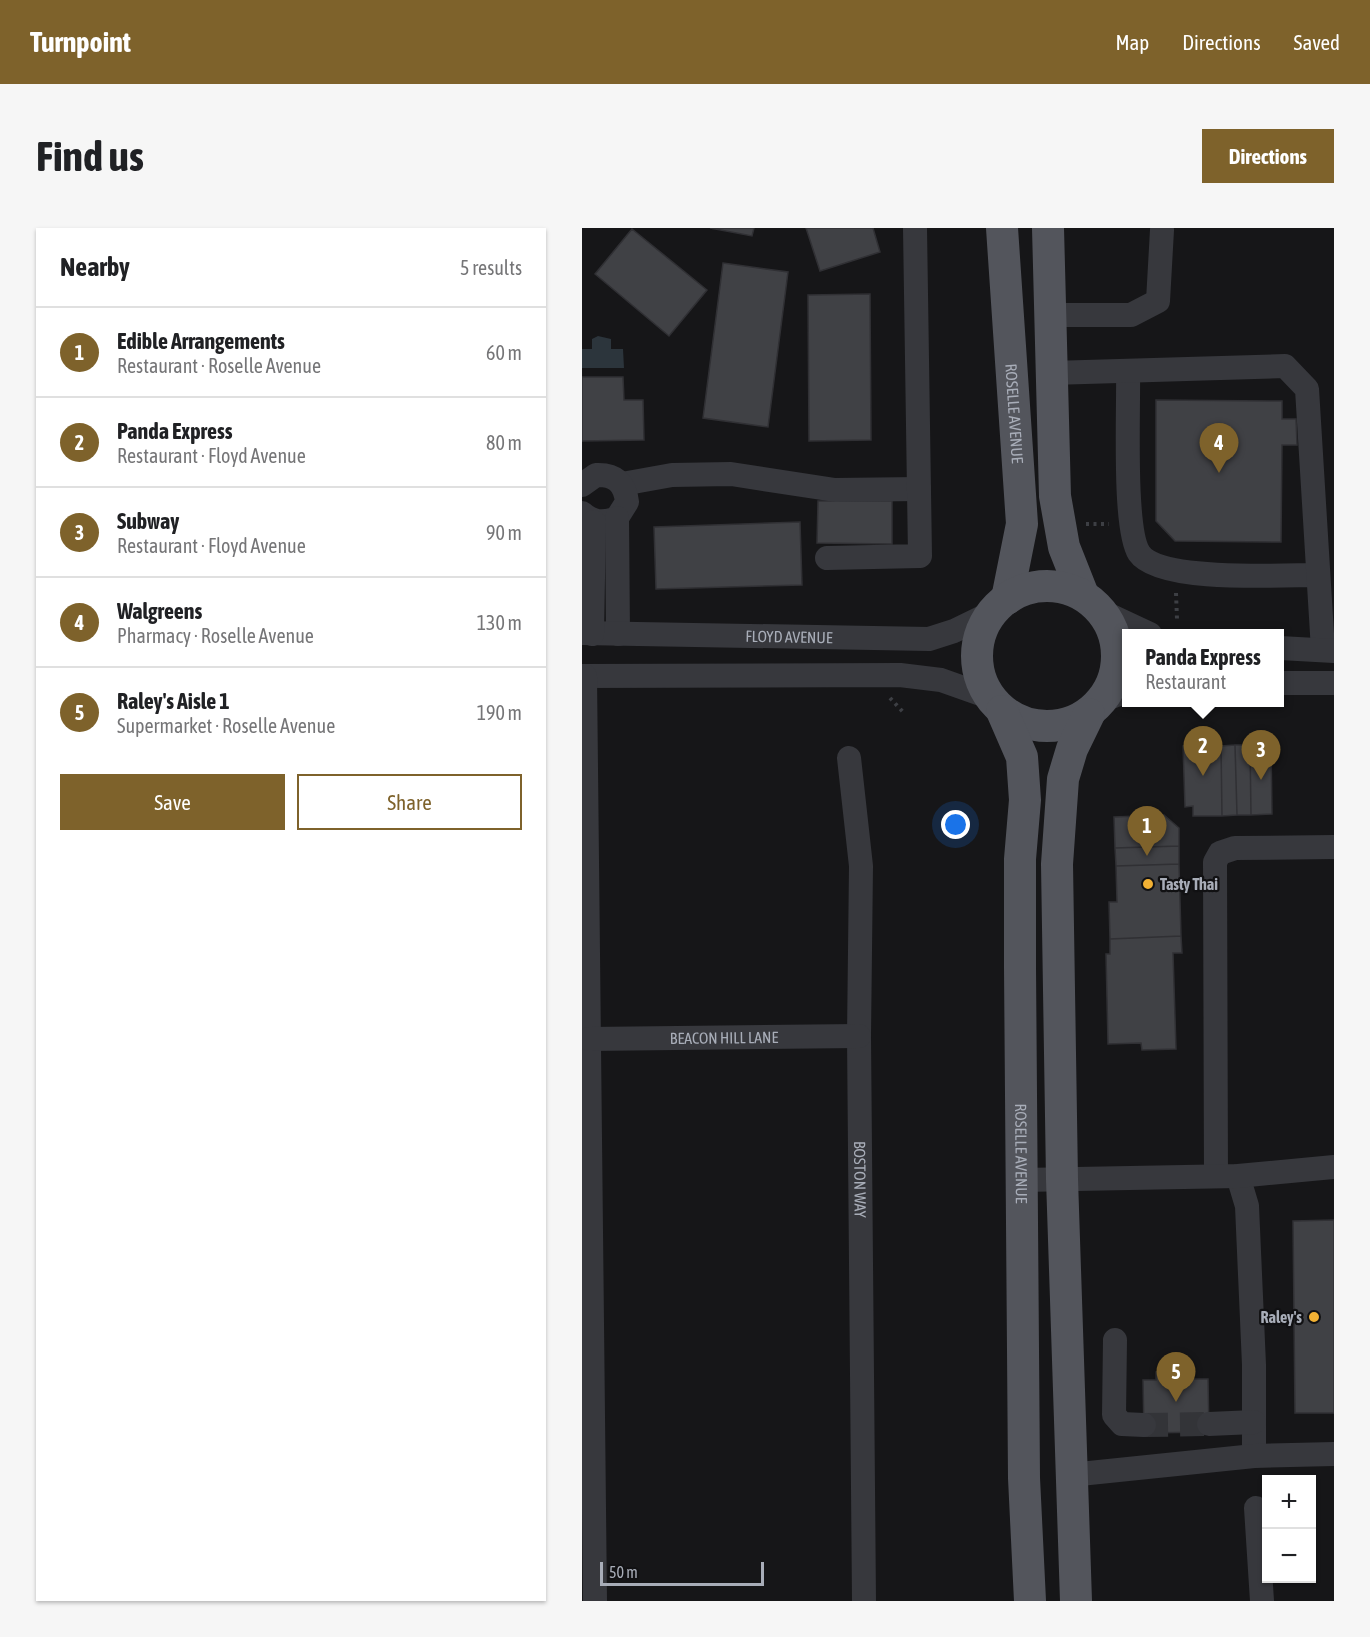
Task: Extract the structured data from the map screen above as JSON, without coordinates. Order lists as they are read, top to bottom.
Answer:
{
  "streets": {
    "main road": ["ROSELLE AVENUE"],
    "street": ["FLOYD AVENUE", "BEACON HILL LANE", "BOSTON WAY"]
  },
  "crossings": [
    ["ROSELLE AVENUE", "FLOYD AVENUE"],
    ["BEACON HILL LANE", "BOSTON WAY"]
  ],
  "places": ["Tasty Thai", "Raley's"],
  "scale_bar": "50 m",
  "page": {
    "header": "Turnpoint",
    "nav": ["Map", "Directions", "Saved"],
    "buttons": [
      "Directions",
      ["Save", "Share"]
    ],
    "title": "Find us",
    "heading": ["Nearby", "5 results"],
    "list": [
      {
        "mark": "1",
        "name": "Edible Arrangements",
        "note": "Restaurant · Roselle Avenue",
        "value": "60 m"
      },
      {
        "mark": "2",
        "name": "Panda Express",
        "note": "Restaurant · Floyd Avenue",
        "value": "80 m"
      },
      {
        "mark": "3",
        "name": "Subway",
        "note": "Restaurant · Floyd Avenue",
        "value": "90 m"
      },
      {
        "mark": "4",
        "name": "Walgreens",
        "note": "Pharmacy · Roselle Avenue",
        "value": "130 m"
      },
      {
        "mark": "5",
        "name": "Raley's Aisle 1",
        "note": "Supermarket · Roselle Avenue",
        "value": "190 m"
      }
    ],
    "pins": [
      "4",
      "2",
      "3",
      "1",
      "5"
    ],
    "popup": ["Panda Express", "Restaurant"],
    "map_buttons": ["+", "−"],
    "scale": "50 m"
  }
}
